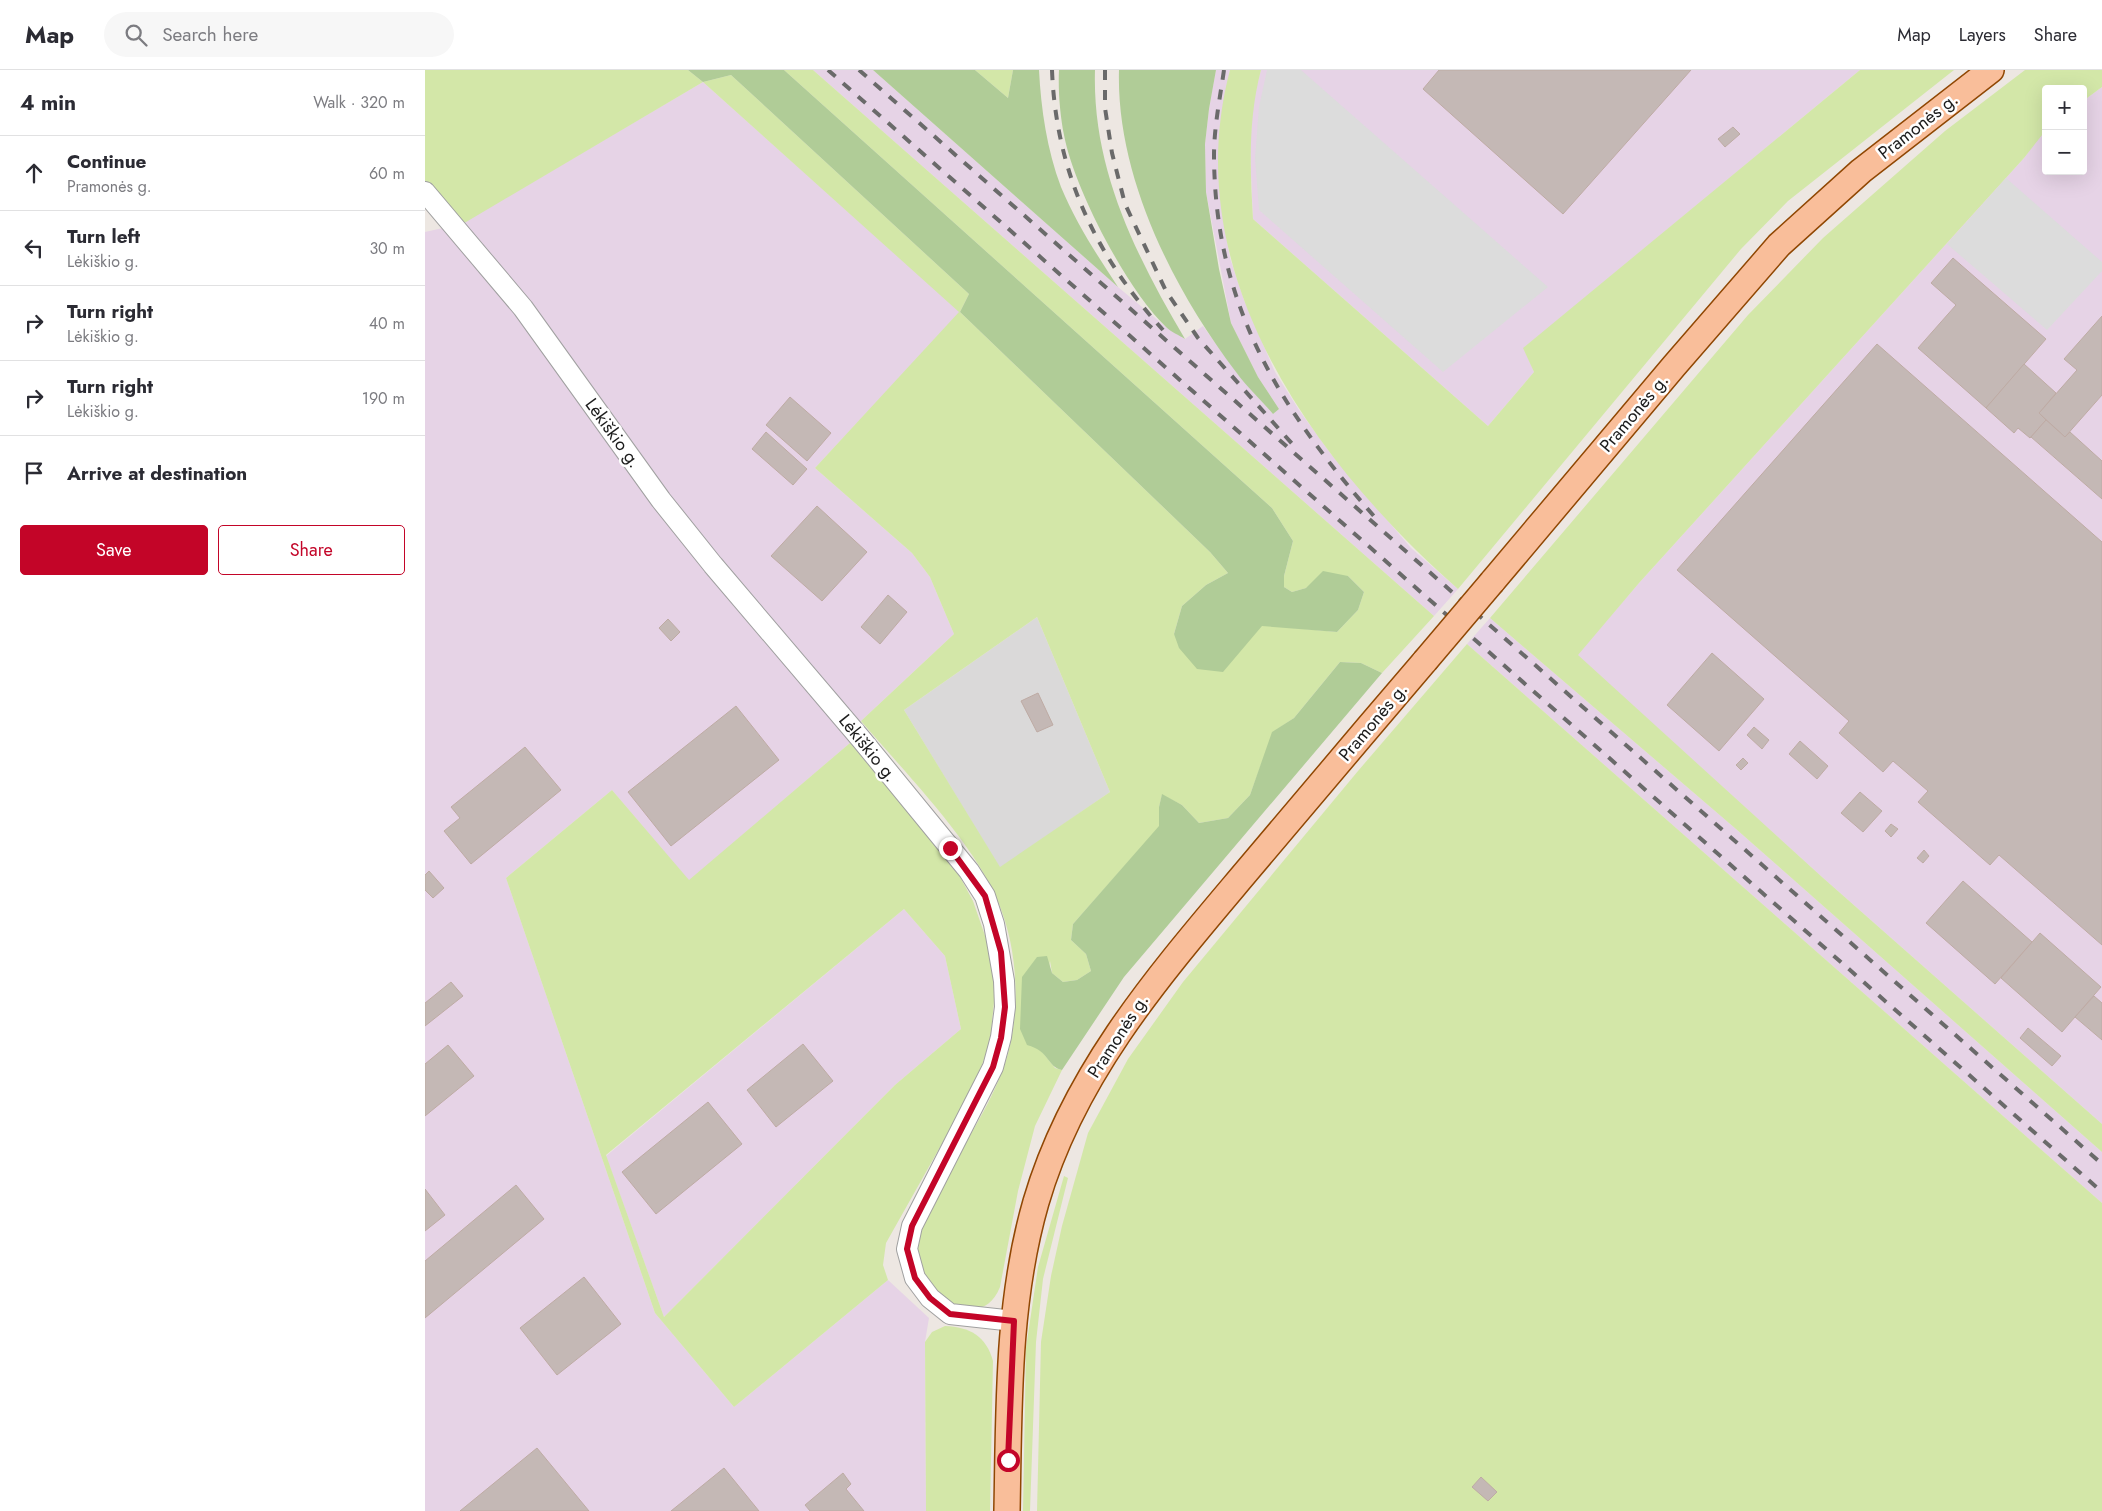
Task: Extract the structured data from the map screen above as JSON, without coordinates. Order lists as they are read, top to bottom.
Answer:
{
  "streets": {
    "main road": ["Pramonės g."],
    "street": ["Lėkiškio g."]
  },
  "crossings": [
    ["Pramonės g.", "Lėkiškio g."]
  ],
  "page": {
    "header": "Map",
    "search": "Search here",
    "nav": ["Map", "Layers", "Share"],
    "heading": ["4 min", "Walk · 320 m"],
    "map_buttons": ["+", "−"],
    "list": [
      ["Continue", "Pramonės g.", "60 m"],
      ["Turn left", "Lėkiškio g.", "30 m"],
      ["Turn right", "Lėkiškio g.", "40 m"],
      ["Turn right", "Lėkiškio g.", "190 m"],
      "Arrive at destination"
    ],
    "buttons": ["Save", "Share"]
  }
}
